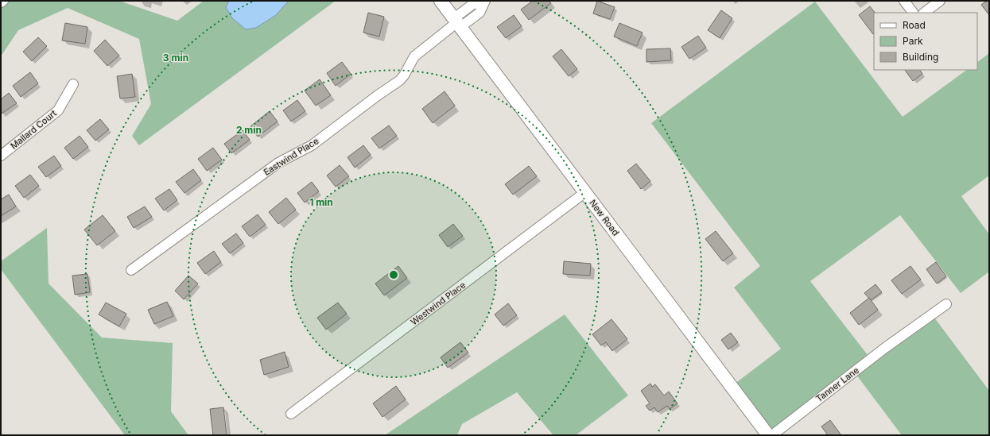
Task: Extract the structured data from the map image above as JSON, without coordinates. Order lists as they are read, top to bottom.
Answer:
{
  "streets": {
    "street": [
      "Mallard Court",
      "Eastwind Place",
      "New Road",
      "Westwind Place",
      "Tanner Lane"
    ]
  },
  "crossings": [
    ["Eastwind Place", "New Road"],
    ["New Road", "Westwind Place"]
  ],
  "legend": ["Road", "Park", "Building"],
  "rings": ["3 min", "2 min", "1 min"]
}
